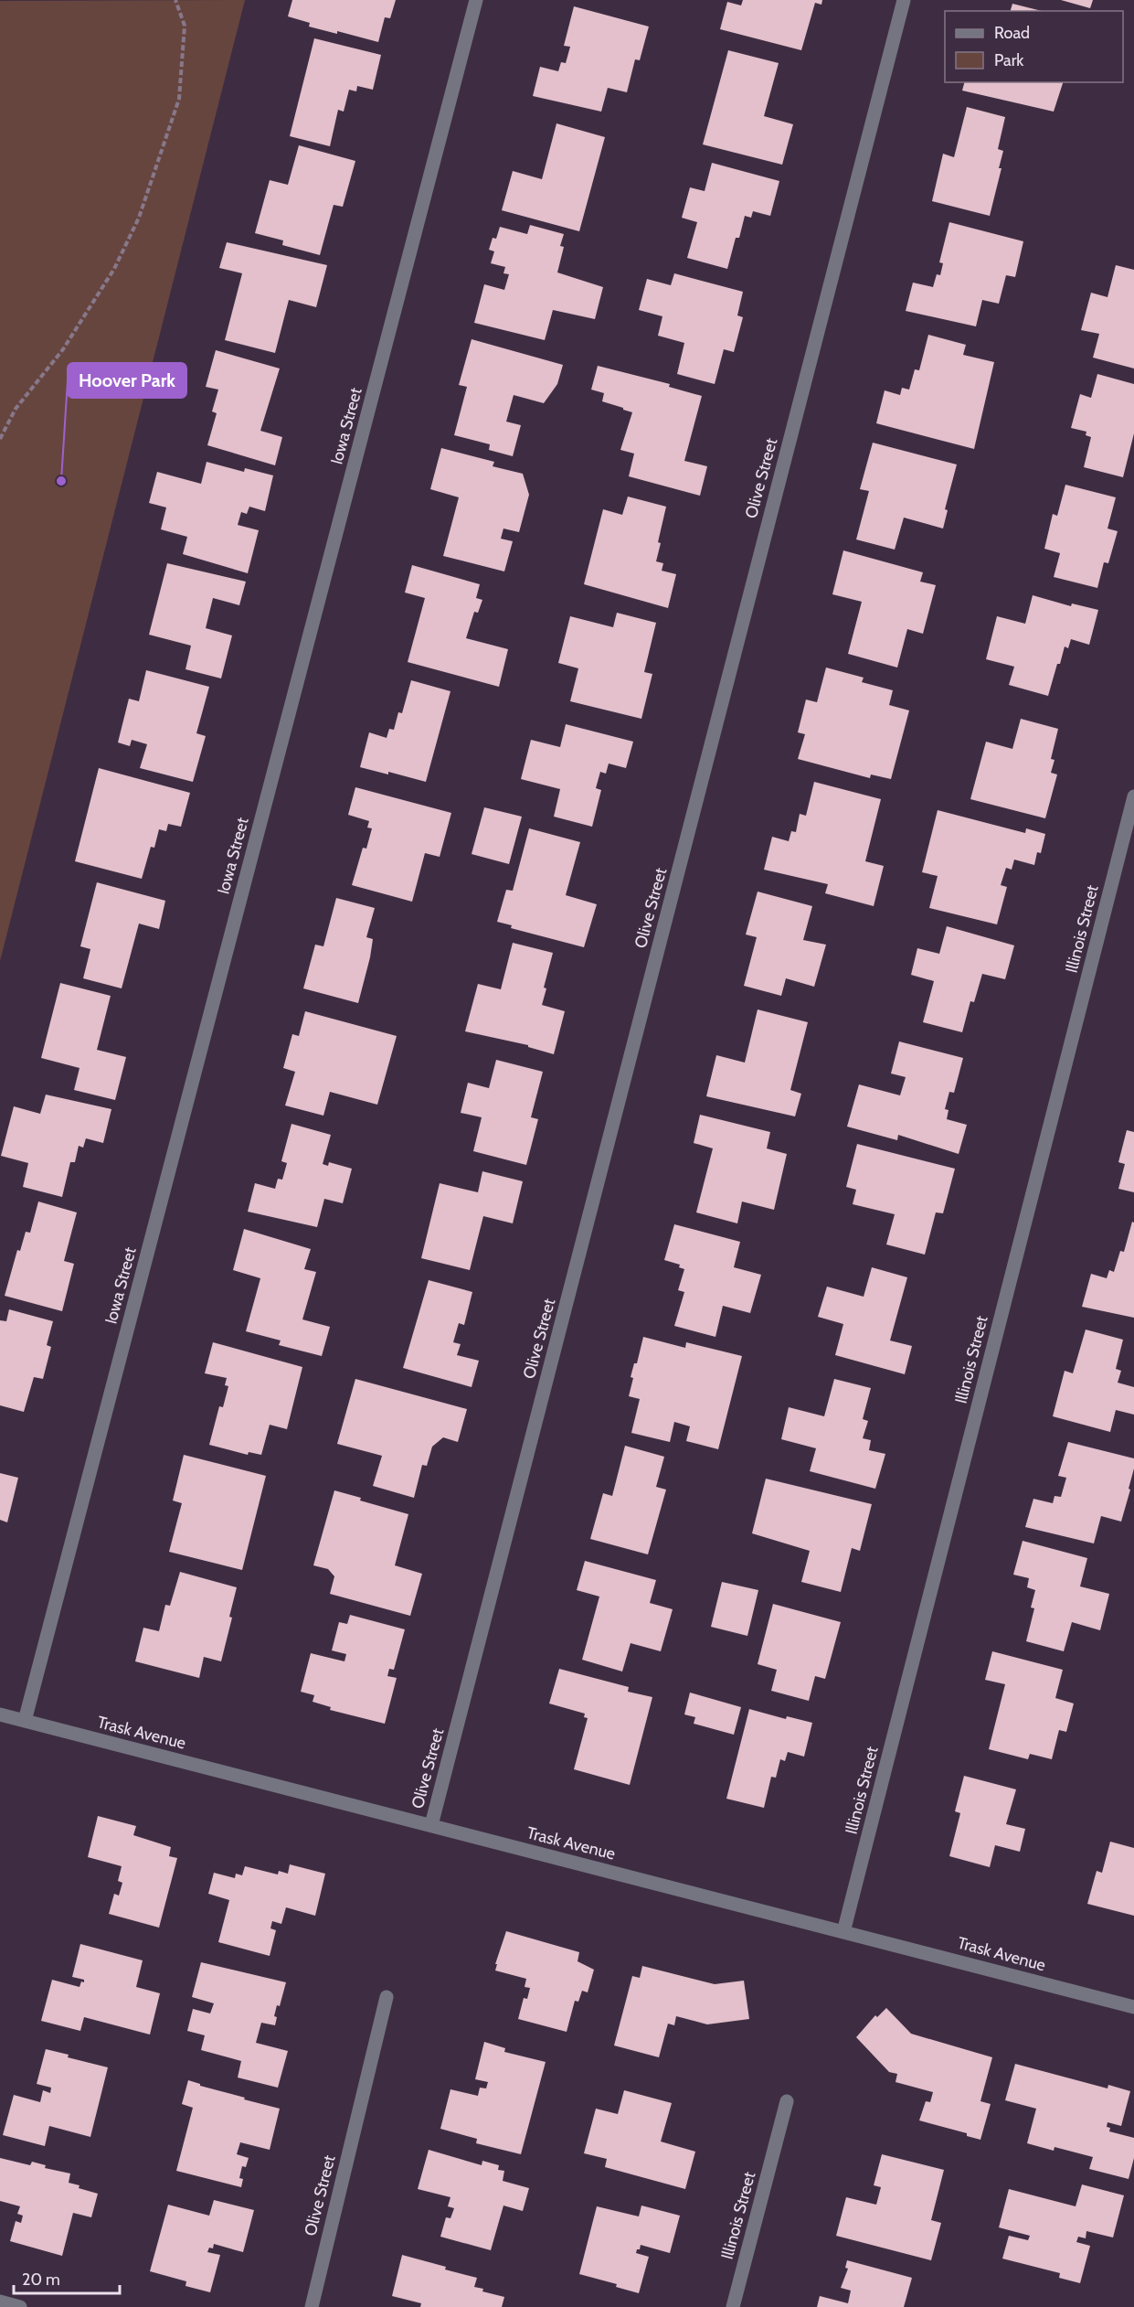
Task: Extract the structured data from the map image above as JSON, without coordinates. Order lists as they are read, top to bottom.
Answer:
{
  "streets": {
    "street": [
      "Iowa Street",
      "Olive Street",
      "Illinois Street",
      "Trask Avenue"
    ]
  },
  "crossings": [
    ["Iowa Street", "Trask Avenue"],
    ["Olive Street", "Trask Avenue"],
    ["Illinois Street", "Trask Avenue"]
  ],
  "places": ["Hoover Park"],
  "legend": ["Road", "Park"],
  "scale_bar": "20 m"
}
